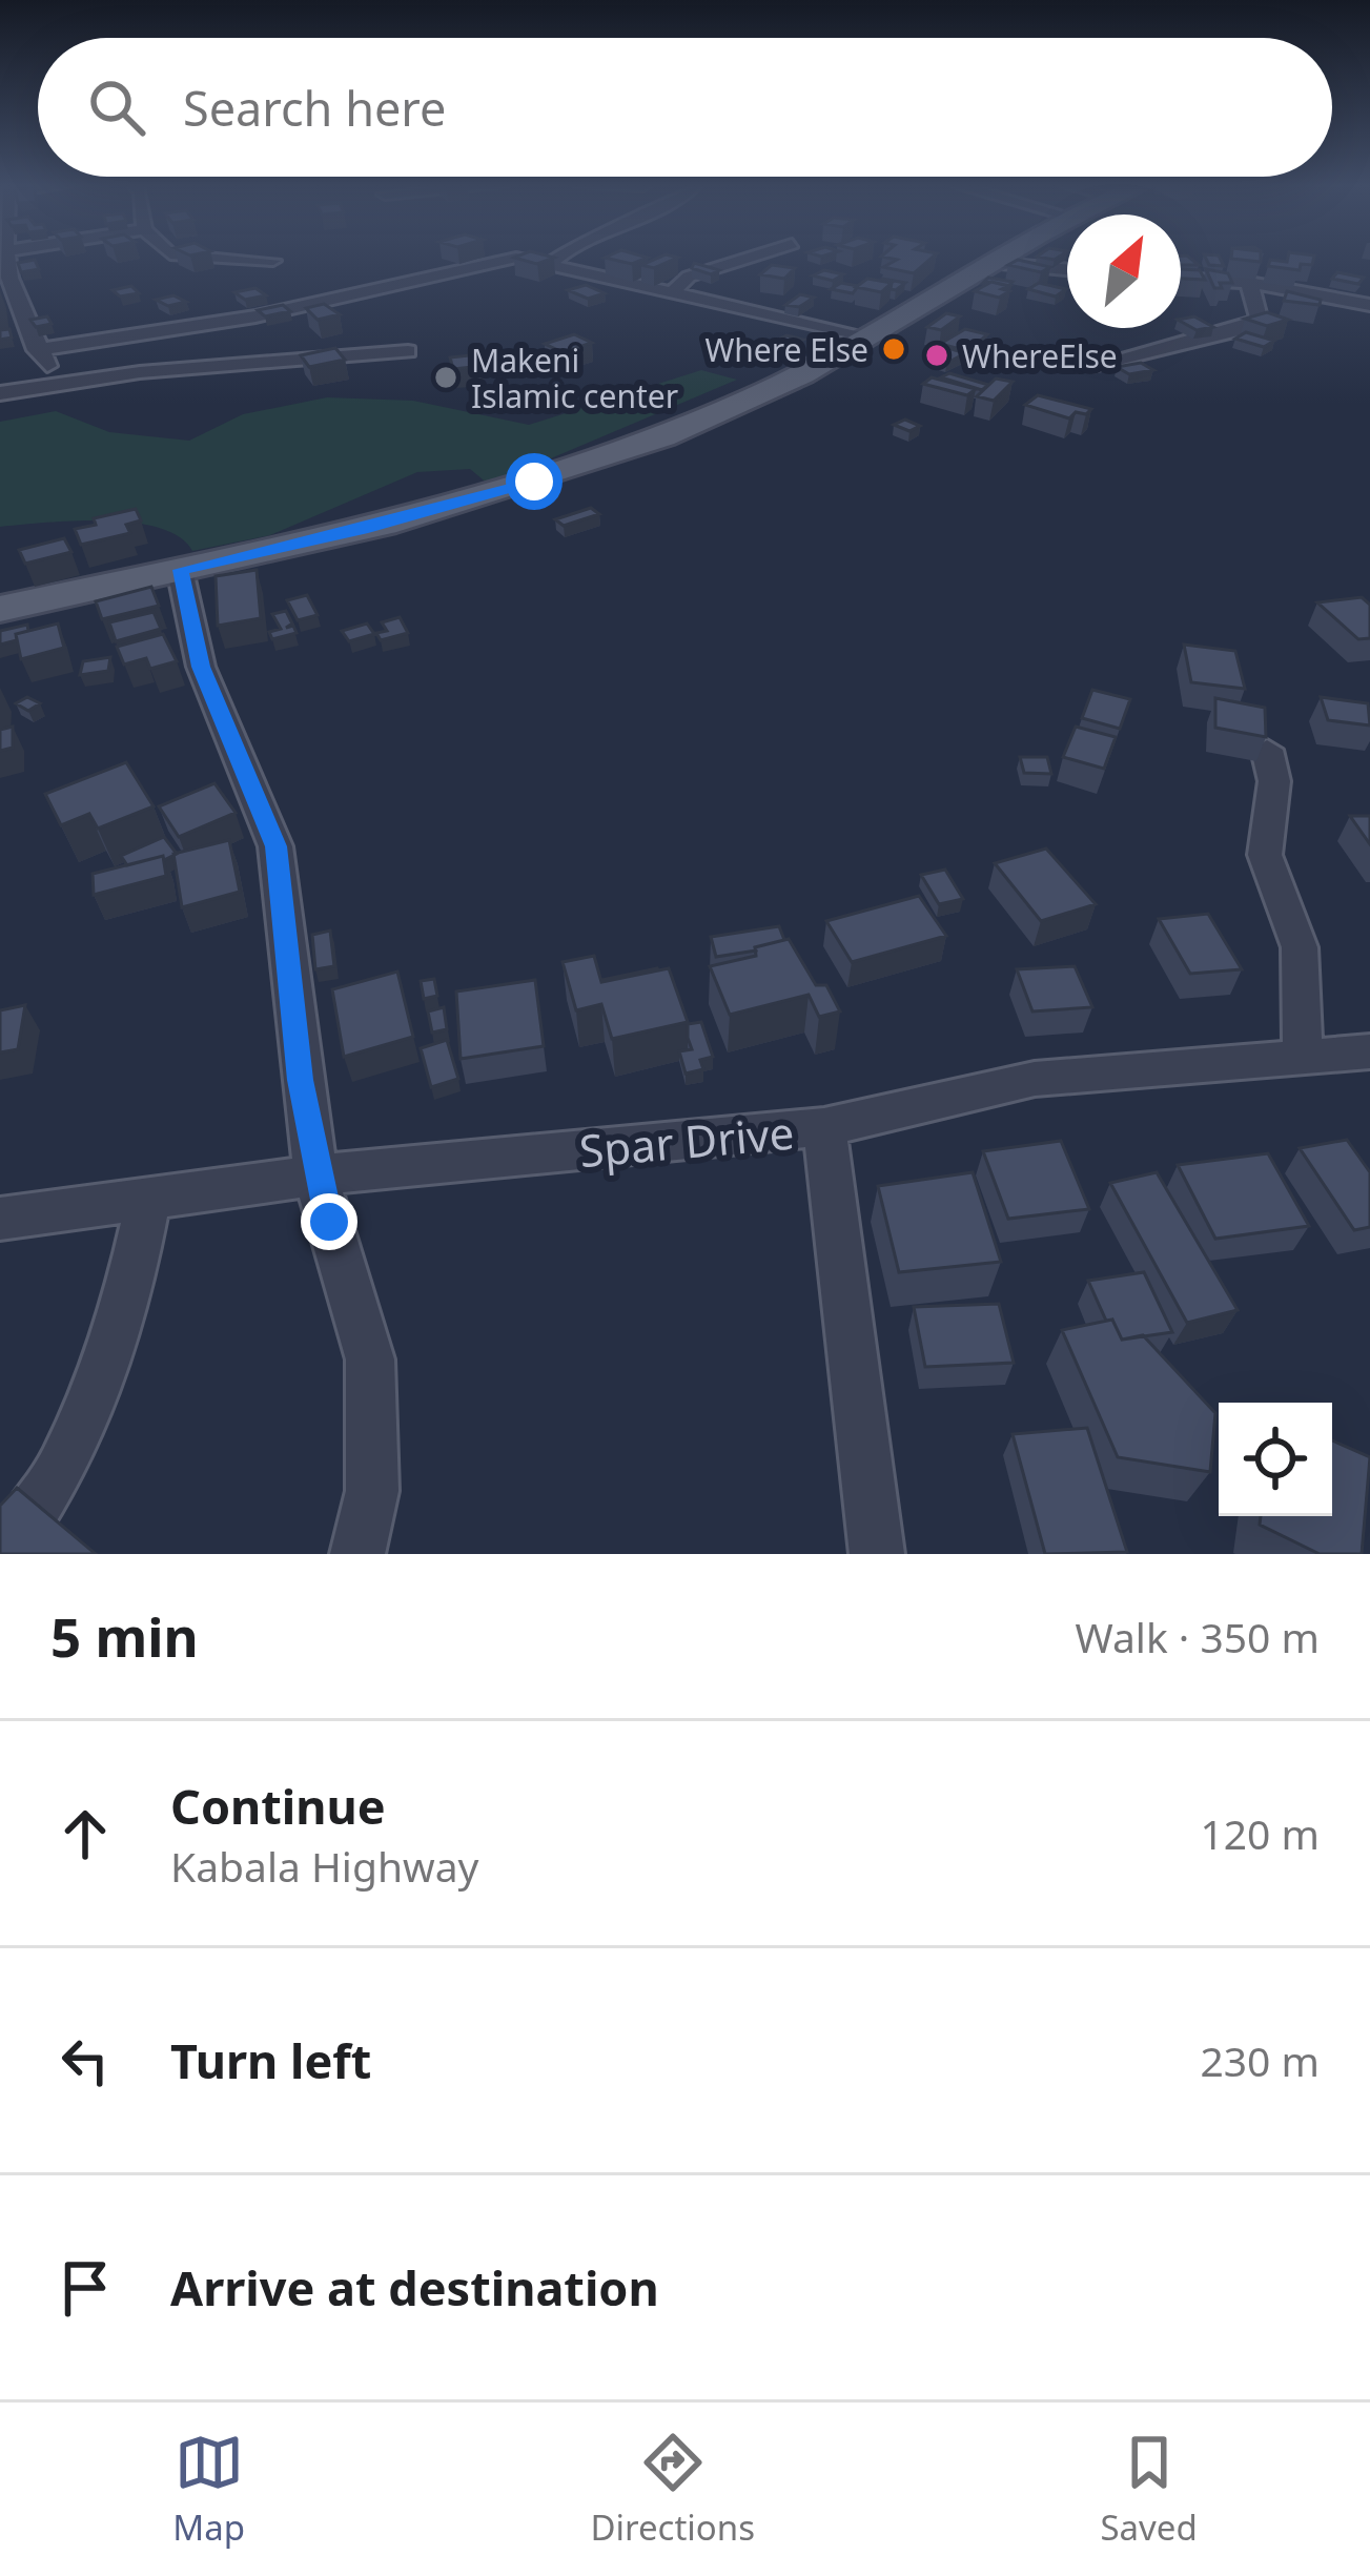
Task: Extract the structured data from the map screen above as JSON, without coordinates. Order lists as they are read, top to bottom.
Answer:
{
  "streets": {
    "street": ["Spar Drive"]
  },
  "places": ["Where Else", "WhereElse", "Makeni Islamic center"],
  "north": "top right",
  "page": {
    "search": "Search here",
    "heading": ["5 min", "Walk · 350 m"],
    "list": [
      ["Continue", "Kabala Highway", "120 m"],
      ["Turn left", "230 m"],
      "Arrive at destination"
    ],
    "nav": ["Map", "Directions", "Saved"]
  }
}
